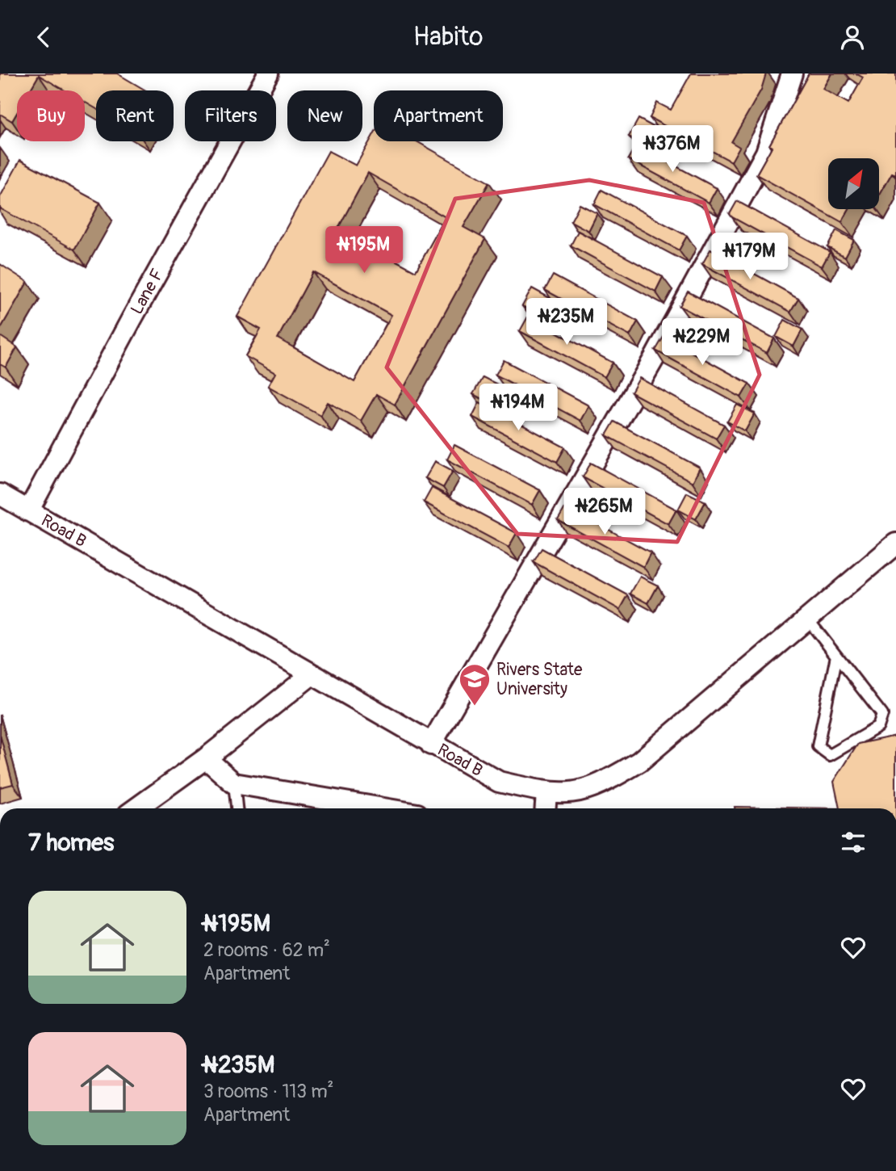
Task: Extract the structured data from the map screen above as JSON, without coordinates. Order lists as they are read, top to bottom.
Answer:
{
  "streets": {
    "street": ["Lane F", "Road B"]
  },
  "crossings": [
    ["Lane F", "Road B"]
  ],
  "places": {
    "school or university": ["Rivers State University"]
  },
  "north": "top right",
  "page": {
    "header": "Habito",
    "chip": [
      "Buy",
      "Rent",
      "Filters",
      "New",
      "Apartment"
    ],
    "price": [
      "₦376M",
      "₦195M",
      "₦179M",
      "₦235M",
      "₦229M",
      "₦194M",
      "₦265M"
    ],
    "heading": "7 homes",
    "list": [
      {
        "name": "₦195M",
        "note": "2 rooms · 62 m² · Apartment"
      },
      {
        "name": "₦235M",
        "note": "3 rooms · 113 m² · Apartment"
      }
    ]
  }
}
